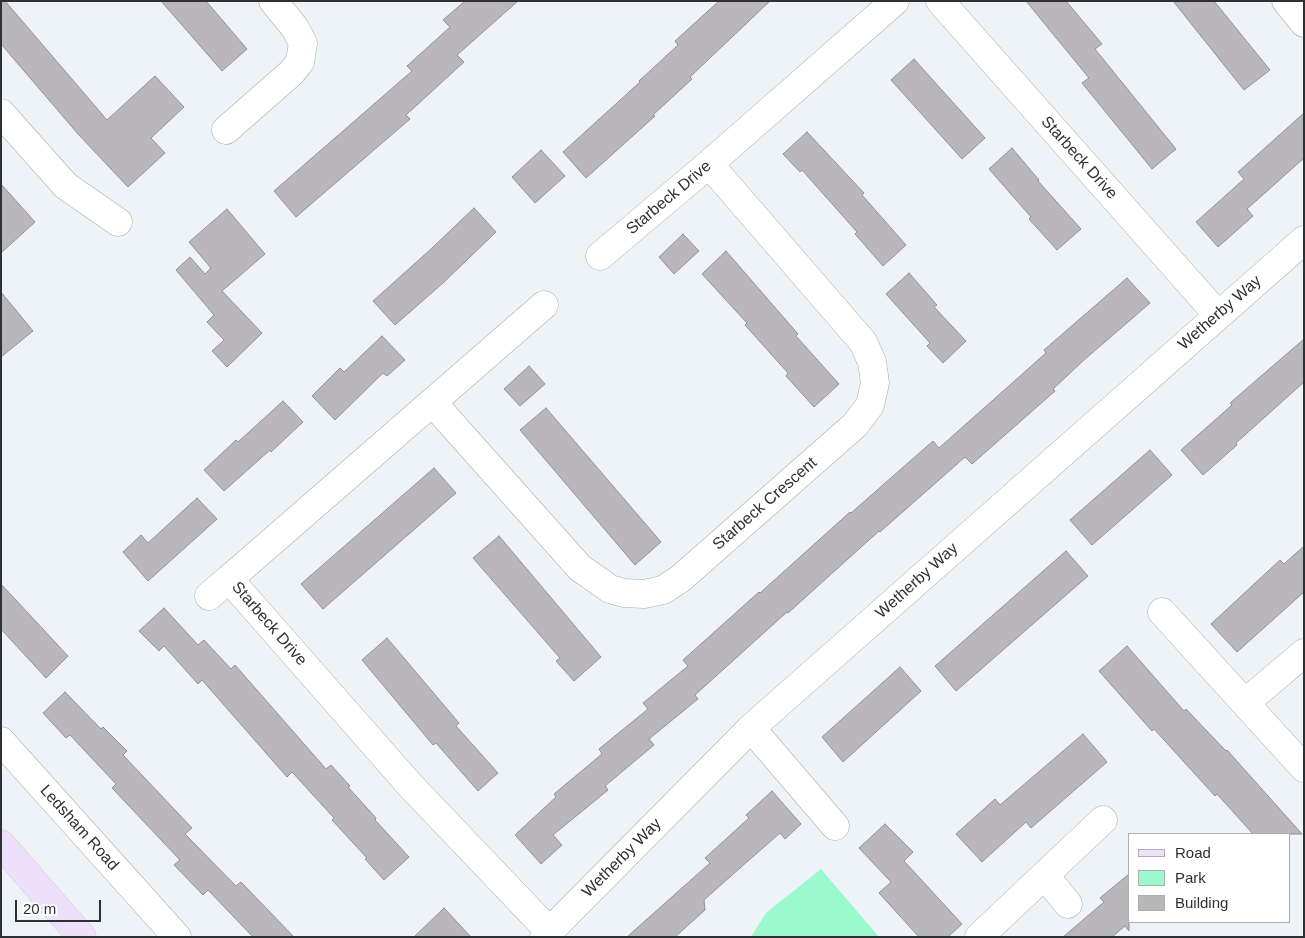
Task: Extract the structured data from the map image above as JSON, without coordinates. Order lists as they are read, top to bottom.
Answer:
{
  "streets": {
    "street": [
      "Starbeck Drive",
      "Wetherby Way",
      "Starbeck Crescent",
      "Ledsham Road"
    ]
  },
  "crossings": [
    ["Starbeck Drive", "Wetherby Way"],
    ["Starbeck Drive", "Starbeck Crescent"]
  ],
  "legend": ["Road", "Park", "Building"],
  "scale_bar": "20 m"
}
